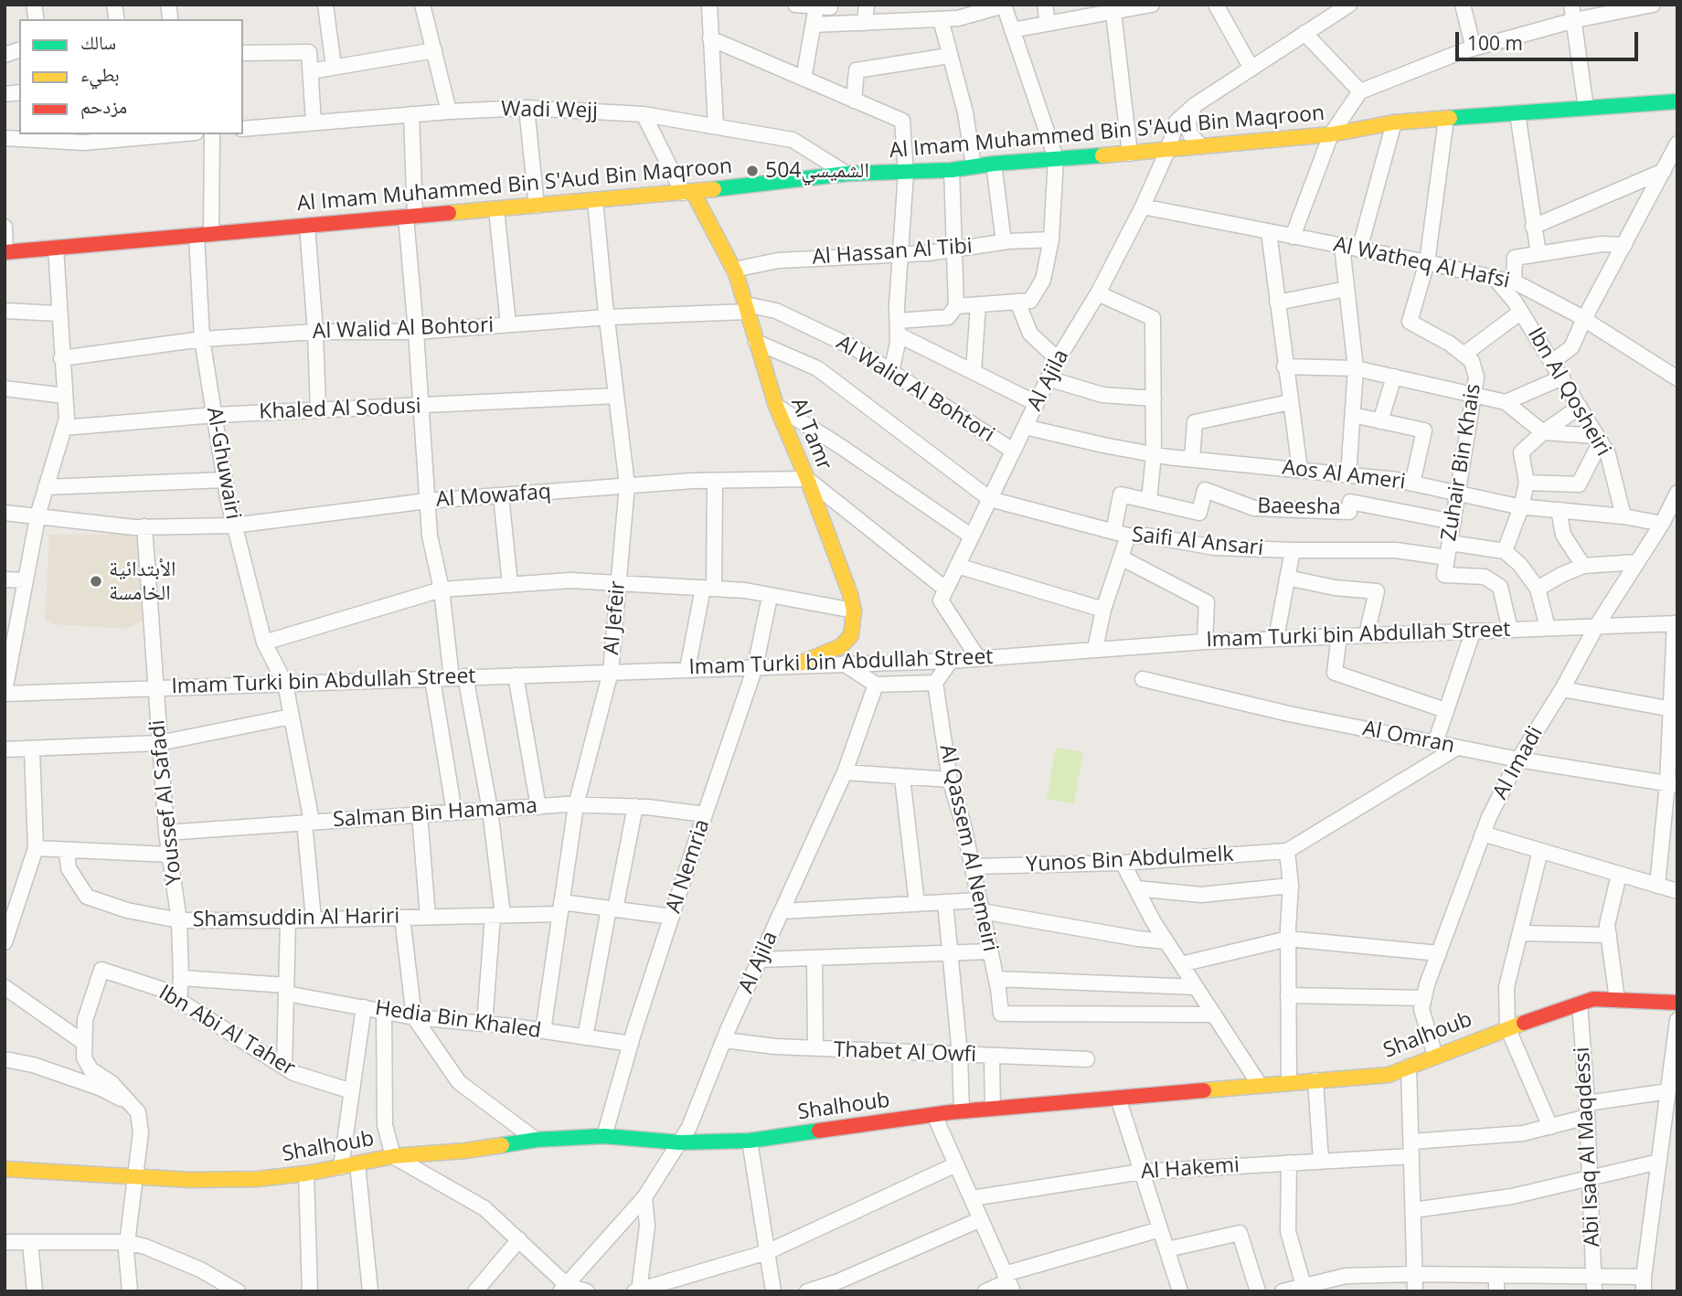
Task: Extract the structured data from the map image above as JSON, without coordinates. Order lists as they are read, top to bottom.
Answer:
{
  "streets": {
    "street": [
      "Wadi Wejj",
      "Al Imam Muhammed Bin S'Aud Bin Maqroon",
      "Al Hassan Al Tibi",
      "Al Watheq Al Hafsi",
      "Al Walid Al Bohtori",
      "Al Ajila",
      "Ibn Al Qosheiri",
      "Khaled Al Sodusi",
      "Al Tamr",
      "Zuhair Bin Khais",
      "Al-Ghuwairi",
      "Aos Al Ameri",
      "Al Mowafaq",
      "Baeesha",
      "Saifi Al Ansari",
      "Al Jefeir",
      "Imam Turki bin Abdullah Street",
      "Al Omran",
      "Al Imadi",
      "Youssef Al Safadi",
      "Salman Bin Hamama",
      "Al Qassem Al Nemeiri",
      "Yunos Bin Abdulmelk",
      "Al Nemria",
      "Shamsuddin Al Hariri",
      "Hedia Bin Khaled",
      "Ibn Abi Al Taher",
      "Shalhoub",
      "Thabet Al Owfi",
      "Abi Isaq Al Maqdessi",
      "Al Hakemi"
    ]
  },
  "crossings": [
    ["Wadi Wejj", "Al Imam Muhammed Bin S'Aud Bin Maqroon"],
    ["Al Imam Muhammed Bin S'Aud Bin Maqroon", "Al Ajila"],
    ["Al Imam Muhammed Bin S'Aud Bin Maqroon", "Al Tamr"],
    ["Al Imam Muhammed Bin S'Aud Bin Maqroon", "Zuhair Bin Khais"],
    ["Al Imam Muhammed Bin S'Aud Bin Maqroon", "Al-Ghuwairi"],
    ["Al Imam Muhammed Bin S'Aud Bin Maqroon", "Al Jefeir"],
    ["Al Hassan Al Tibi", "Al Tamr"],
    ["Al Watheq Al Hafsi", "Al Ajila"],
    ["Al Watheq Al Hafsi", "Ibn Al Qosheiri"],
    ["Al Watheq Al Hafsi", "Zuhair Bin Khais"],
    ["Al Walid Al Bohtori", "Al Ajila"],
    ["Al Walid Al Bohtori", "Al Tamr"],
    ["Al Walid Al Bohtori", "Al-Ghuwairi"],
    ["Al Walid Al Bohtori", "Al Jefeir"],
    ["Al Ajila", "Aos Al Ameri"],
    ["Al Ajila", "Saifi Al Ansari"],
    ["Al Ajila", "Shalhoub"],
    ["Al Ajila", "Thabet Al Owfi"],
    ["Ibn Al Qosheiri", "Aos Al Ameri"],
    ["Khaled Al Sodusi", "Al-Ghuwairi"],
    ["Khaled Al Sodusi", "Al Jefeir"],
    ["Al Tamr", "Al Mowafaq"],
    ["Zuhair Bin Khais", "Aos Al Ameri"],
    ["Zuhair Bin Khais", "Baeesha"],
    ["Zuhair Bin Khais", "Saifi Al Ansari"],
    ["Zuhair Bin Khais", "Imam Turki bin Abdullah Street"],
    ["Al-Ghuwairi", "Al Mowafaq"],
    ["Al-Ghuwairi", "Imam Turki bin Abdullah Street"],
    ["Al-Ghuwairi", "Salman Bin Hamama"],
    ["Al-Ghuwairi", "Shamsuddin Al Hariri"],
    ["Aos Al Ameri", "Al Imadi"],
    ["Al Mowafaq", "Al Jefeir"],
    ["Al Mowafaq", "Youssef Al Safadi"],
    ["Baeesha", "Saifi Al Ansari"],
    ["Al Jefeir", "Imam Turki bin Abdullah Street"],
    ["Al Jefeir", "Salman Bin Hamama"],
    ["Al Jefeir", "Shamsuddin Al Hariri"],
    ["Al Jefeir", "Hedia Bin Khaled"],
    ["Imam Turki bin Abdullah Street", "Al Imadi"],
    ["Imam Turki bin Abdullah Street", "Youssef Al Safadi"],
    ["Imam Turki bin Abdullah Street", "Al Nemria"],
    ["Al Omran", "Al Imadi"],
    ["Al Imadi", "Shalhoub"],
    ["Youssef Al Safadi", "Salman Bin Hamama"],
    ["Youssef Al Safadi", "Shamsuddin Al Hariri"],
    ["Youssef Al Safadi", "Hedia Bin Khaled"],
    ["Youssef Al Safadi", "Ibn Abi Al Taher"],
    ["Salman Bin Hamama", "Al Nemria"],
    ["Al Qassem Al Nemeiri", "Yunos Bin Abdulmelk"],
    ["Al Nemria", "Shamsuddin Al Hariri"],
    ["Al Nemria", "Hedia Bin Khaled"],
    ["Al Nemria", "Shalhoub"],
    ["Shalhoub", "Abi Isaq Al Maqdessi"],
    ["Abi Isaq Al Maqdessi", "Al Hakemi"]
  ],
  "places": ["الشميسي504", "الأبتدائية الخامسة"],
  "legend": ["سالك", "بطيء", "مزدحم"],
  "scale_bar": "100 m"
}
